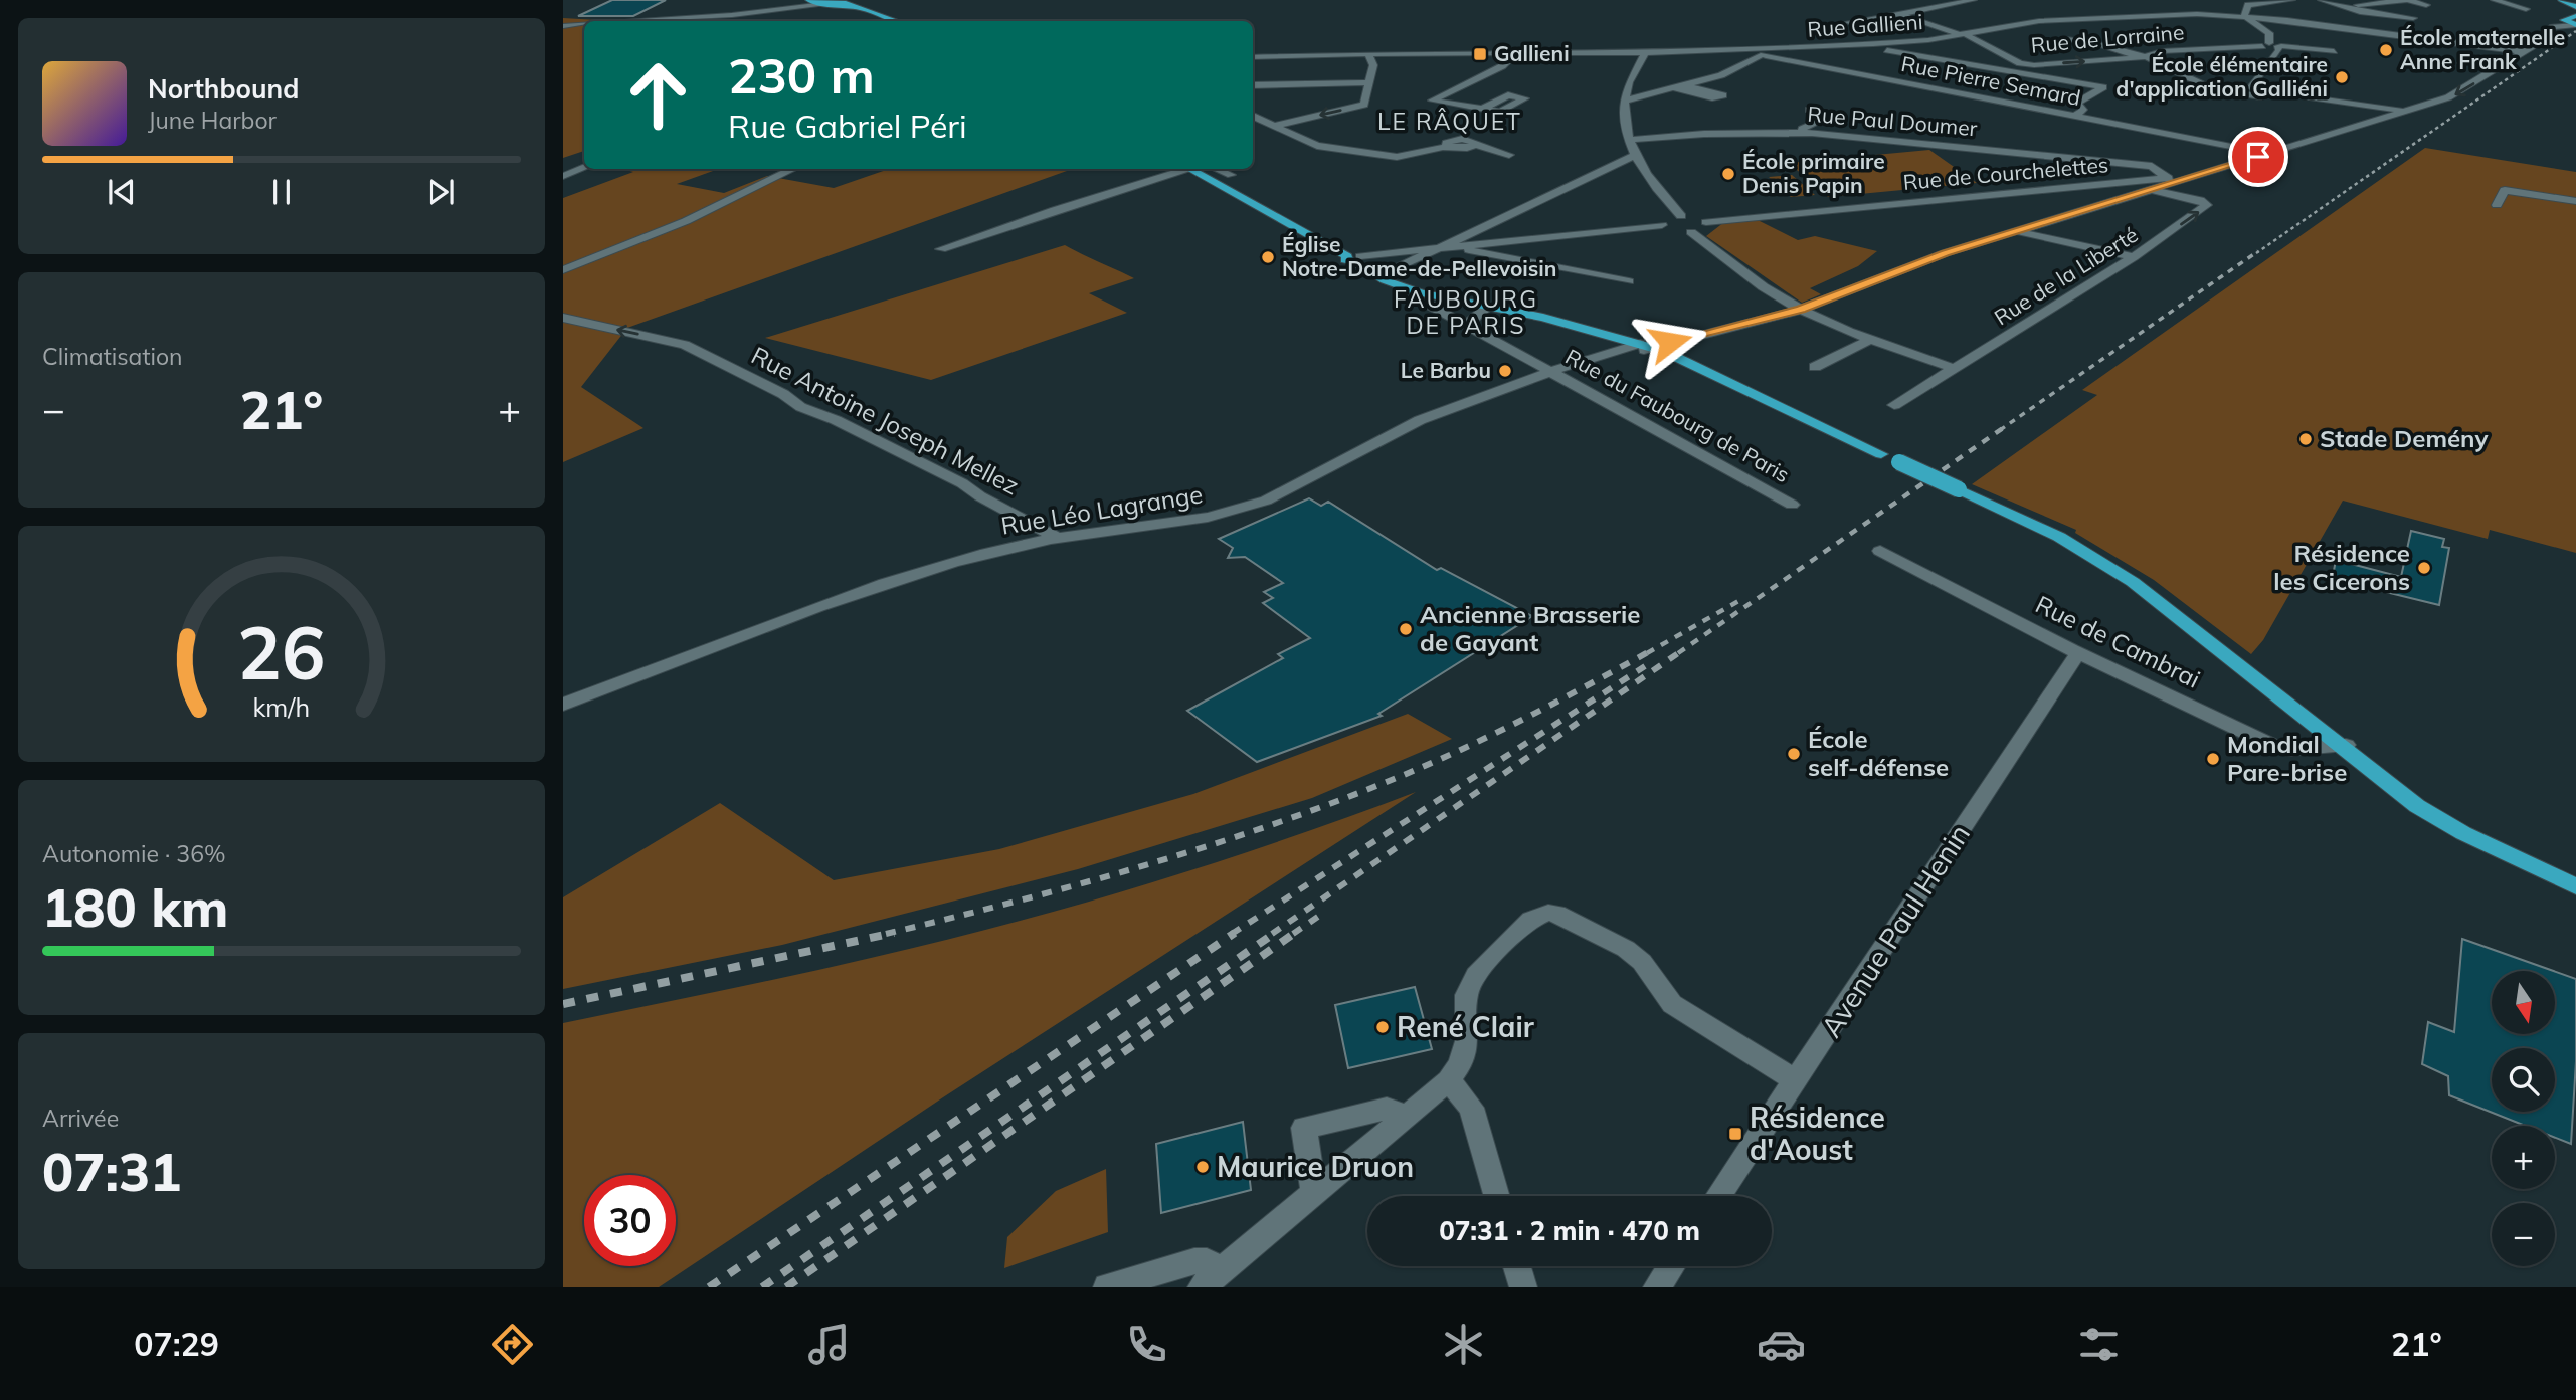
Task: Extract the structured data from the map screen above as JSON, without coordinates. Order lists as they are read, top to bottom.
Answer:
{
  "streets": {
    "main road": ["Rue du Faubourg de Paris", "Rue de Cambrai"],
    "street": [
      "Rue Gallieni",
      "Rue de Lorraine",
      "Rue Pierre Semard",
      "Rue Paul Doumer",
      "Rue de Courchelettes",
      "Rue de la Liberté",
      "Rue Antoine Joseph Mellez",
      "Rue Léo Lagrange",
      "Avenue Paul Henin"
    ]
  },
  "crossings": [
    ["Rue Gallieni", "Rue de Lorraine"],
    ["Rue Gallieni", "Rue Pierre Semard"],
    ["Rue Gallieni", "Rue Léo Lagrange"],
    ["Rue Pierre Semard", "Rue Léo Lagrange"],
    ["Rue de Courchelettes", "Rue Léo Lagrange"],
    ["Rue de la Liberté", "Rue Léo Lagrange"],
    ["Rue du Faubourg de Paris", "Rue Léo Lagrange"],
    ["Rue du Faubourg de Paris", "Rue de Cambrai"],
    ["Rue Antoine Joseph Mellez", "Rue Léo Lagrange"],
    ["Rue de Cambrai", "Avenue Paul Henin"]
  ],
  "one_way": ["Rue Antoine Joseph Mellez"],
  "districts": ["LE RÂQUET", "FAUBOURG DE PARIS"],
  "places": {
    "other": [
      "École maternelle Anne Frank",
      "École élémentaire d'application Galliéni",
      "École primaire Denis Papin",
      "Église Notre-Dame-de-Pellevoisin",
      "Le Barbu",
      "Stade Demény",
      "Résidence les Cicerons",
      "Ancienne Brasserie de Gayant",
      "École self-défense",
      "Mondial Pare-brise",
      "René Clair",
      "Maurice Druon"
    ],
    "transit": ["Gallieni", "Résidence d'Aoust"]
  },
  "north": "bottom",
  "page": {
    "turn": ["230 m", "Rue Gabriel Péri"],
    "song": ["Northbound", "June Harbor"],
    "tile": [
      "Climatisation",
      ["Autonomie · 36%", "180 km"],
      ["Arrivée", "07:31"]
    ],
    "heat": ["−", "21°", "+"],
    "map_buttons": ["+", "−"],
    "limit": "30",
    "trip": "07:31 · 2 min · 470 m",
    "tabs": ["07:29", "21°"],
    "gauge": ["26", "km/h"]
  }
}
